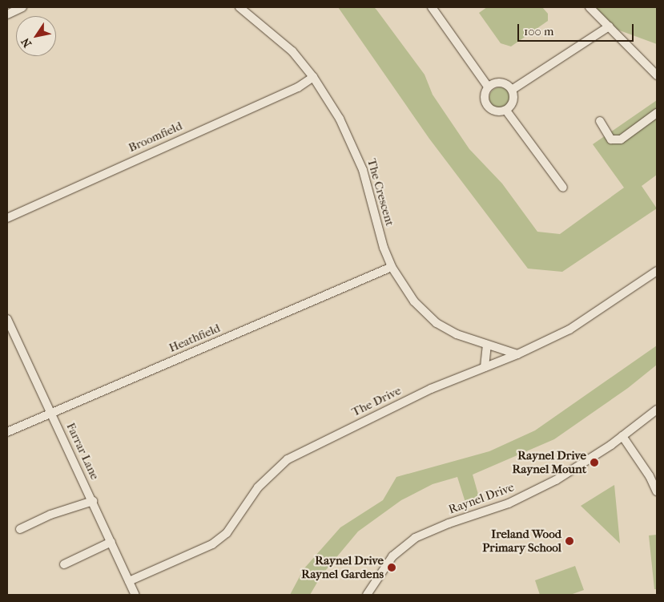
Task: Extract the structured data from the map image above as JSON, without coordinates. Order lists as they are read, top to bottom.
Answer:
{
  "streets": {
    "street": [
      "Broomfield",
      "The Crescent",
      "Heathfield",
      "The Drive",
      "Farrar Lane",
      "Raynel Drive"
    ]
  },
  "crossings": [
    ["Broomfield", "The Crescent"],
    ["The Crescent", "Heathfield"],
    ["The Crescent", "The Drive"],
    ["Heathfield", "Farrar Lane"],
    ["The Drive", "Farrar Lane"]
  ],
  "places": ["Raynel Drive Raynel Mount", "Ireland Wood Primary School", "Raynel Drive Raynel Gardens"],
  "scale_bar": "100 m",
  "north": "bottom left"
}
